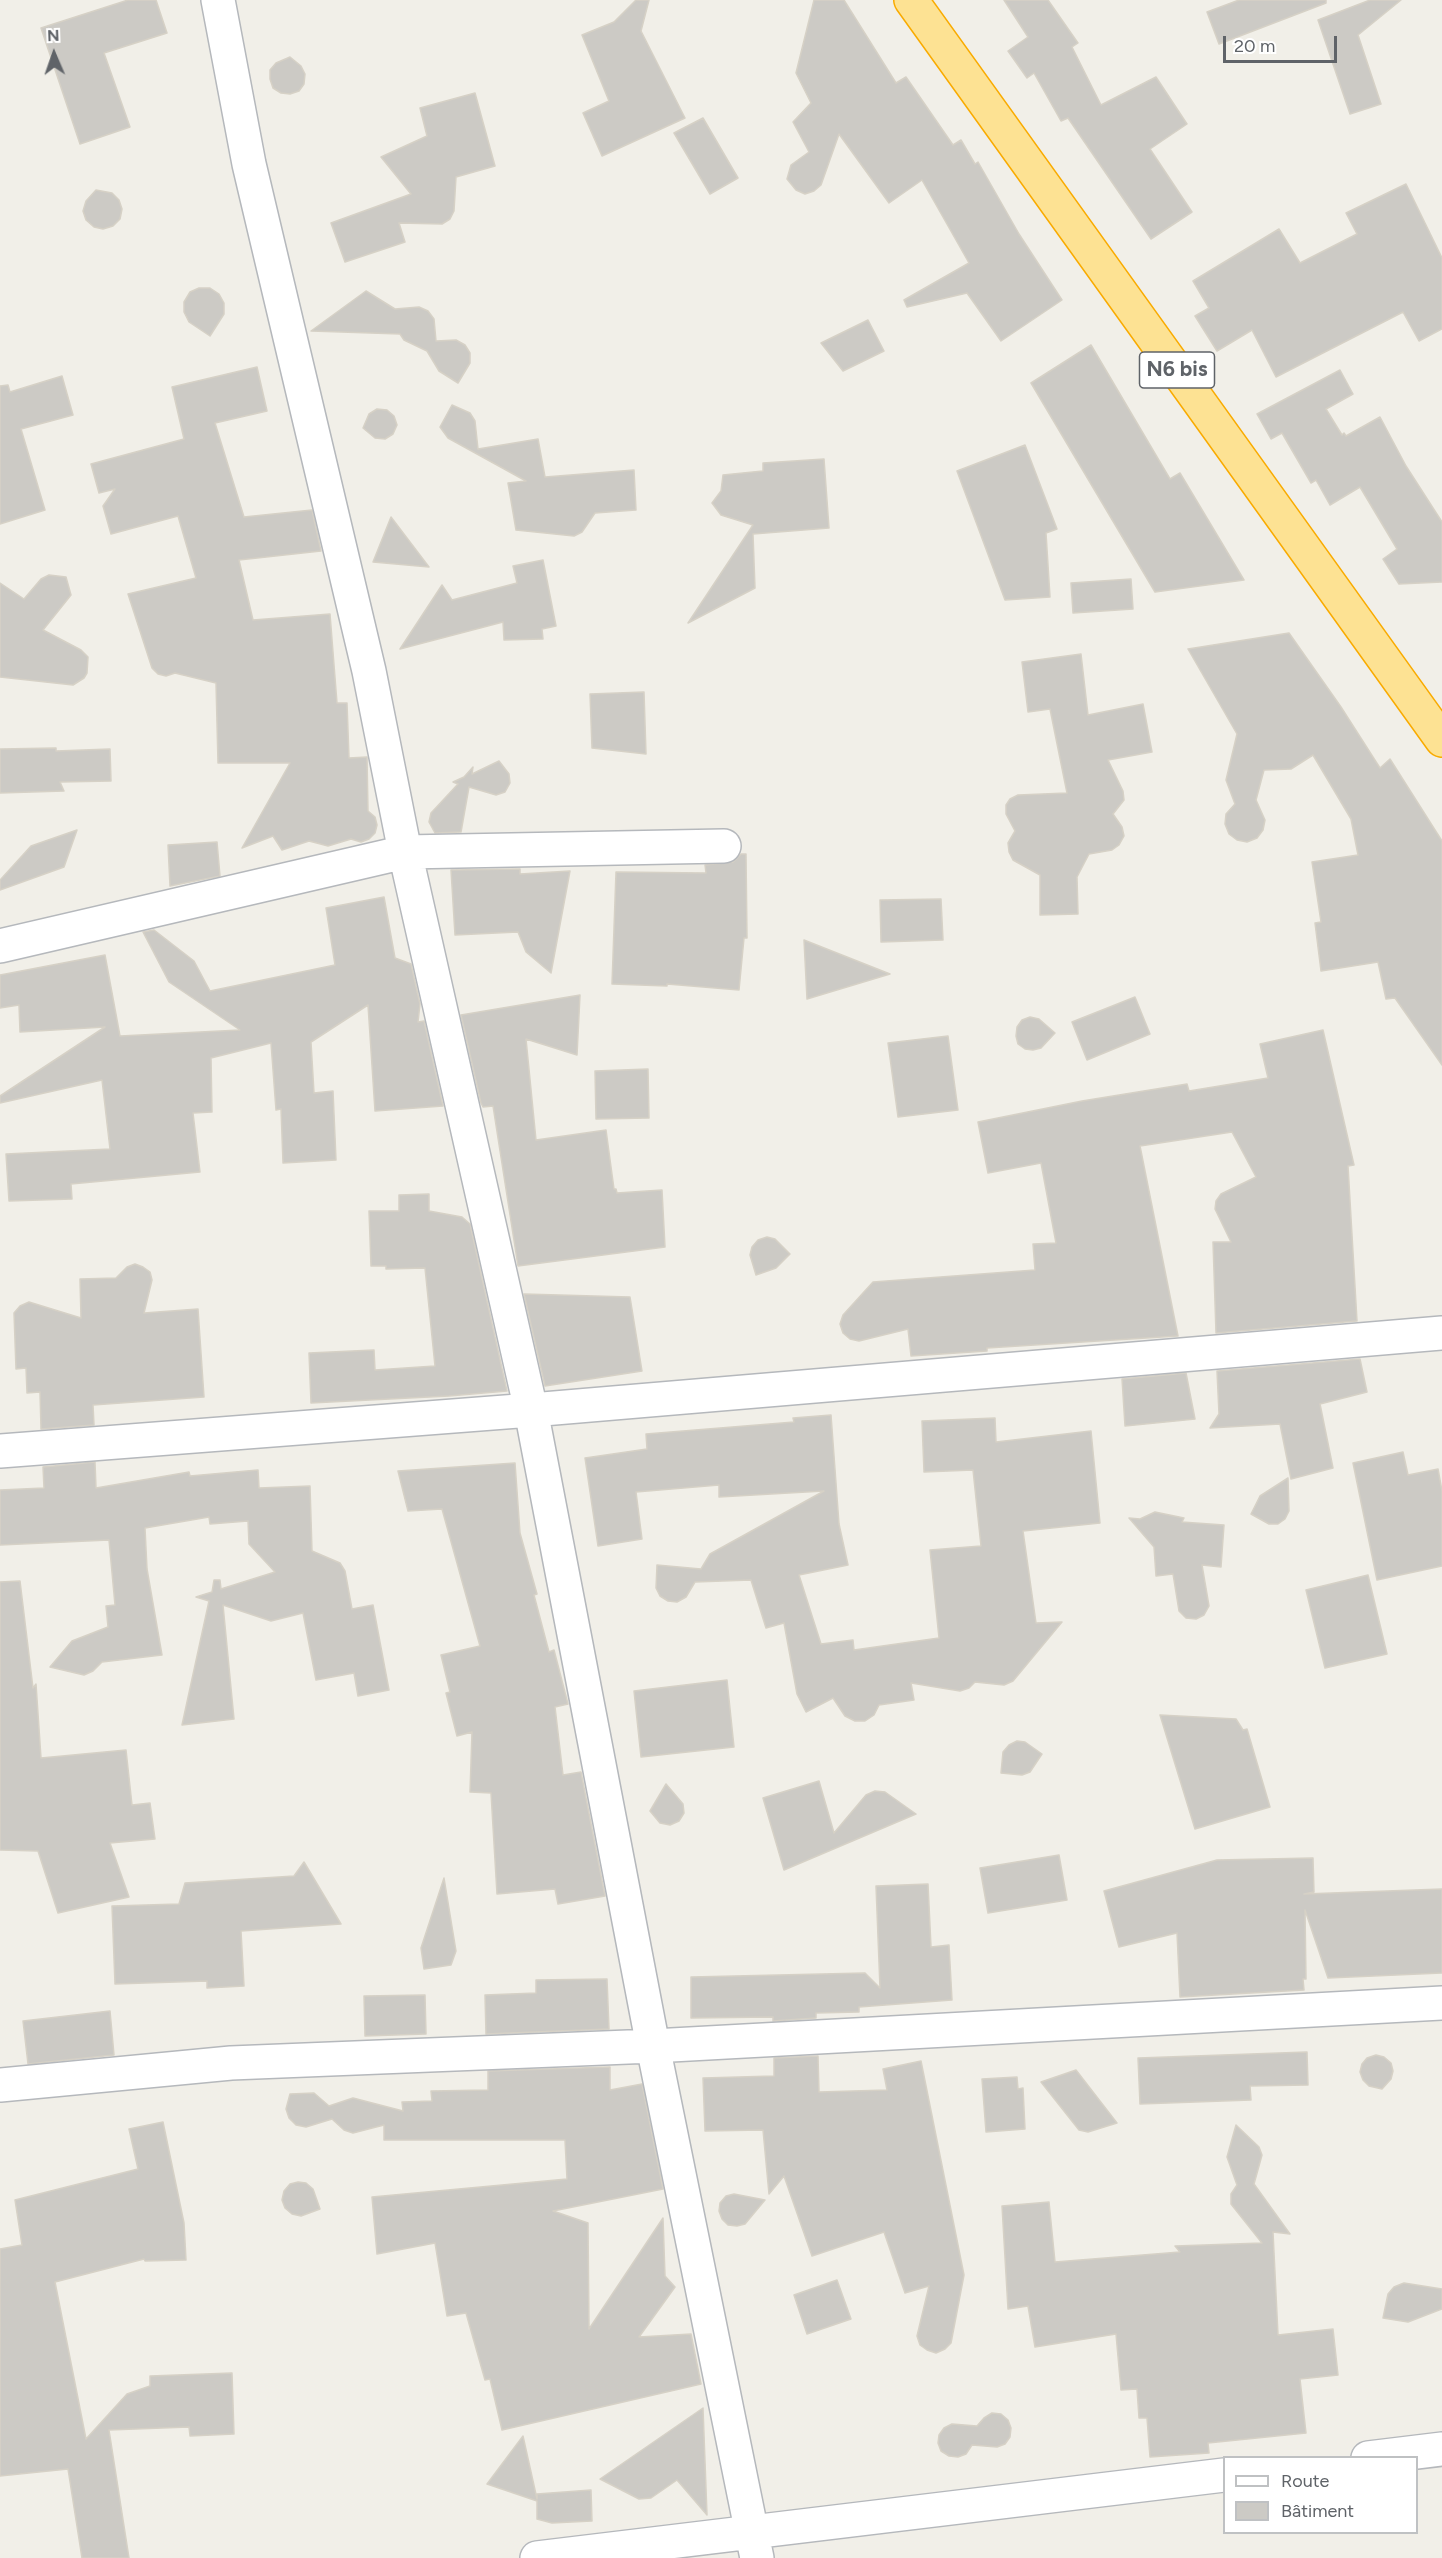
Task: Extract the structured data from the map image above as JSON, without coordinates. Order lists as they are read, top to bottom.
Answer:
{
  "streets": {
    "highway": ["N6 bis"]
  },
  "legend": ["Route", "Bâtiment"],
  "scale_bar": "20 m",
  "north": "top"
}
